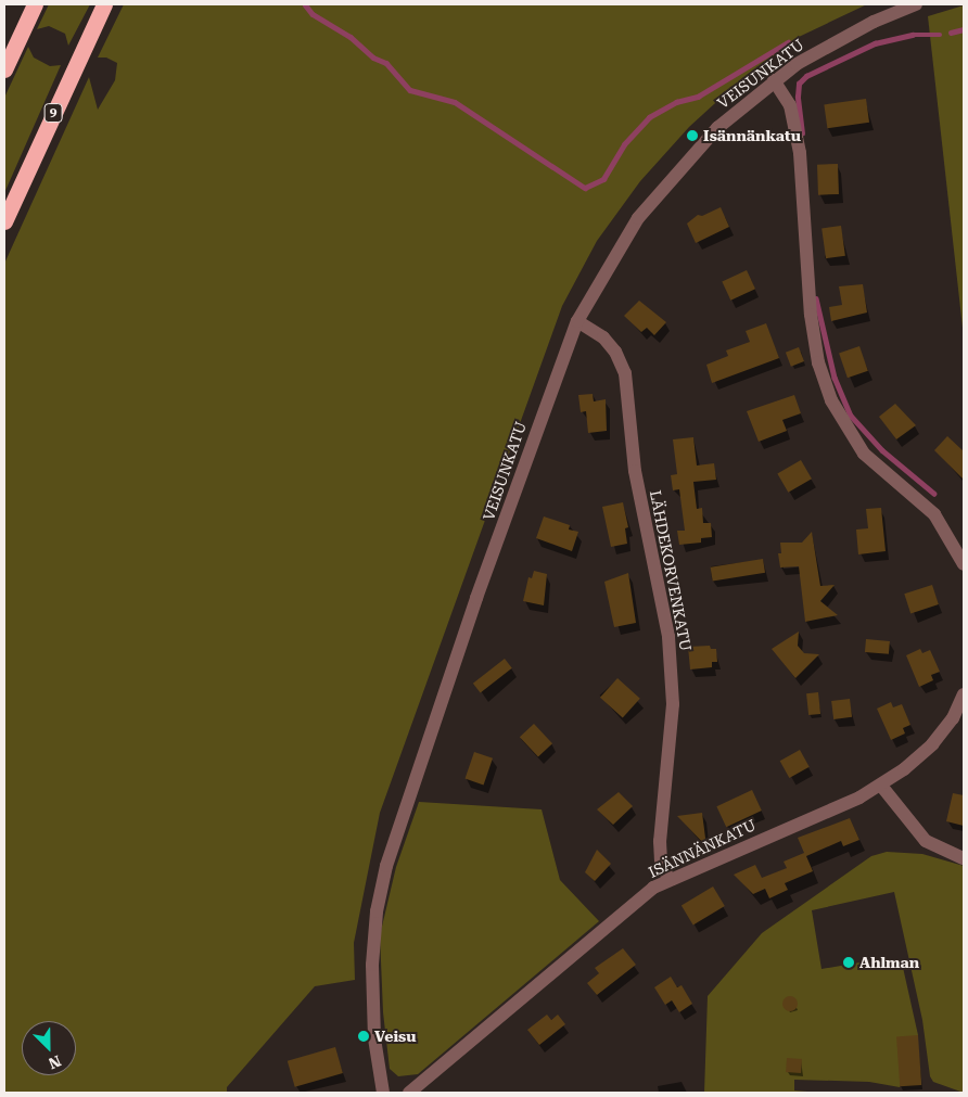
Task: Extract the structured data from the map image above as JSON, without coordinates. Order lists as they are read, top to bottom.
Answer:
{
  "streets": {
    "highway": ["9"],
    "street": ["VEISUNKATU", "LÄHDEKORVENKATU", "ISÄNNÄNKATU"]
  },
  "crossings": [
    ["VEISUNKATU", "LÄHDEKORVENKATU"],
    ["LÄHDEKORVENKATU", "ISÄNNÄNKATU"]
  ],
  "places": ["Isännänkatu", "Ahlman", "Veisu"],
  "north": "bottom right"
}
